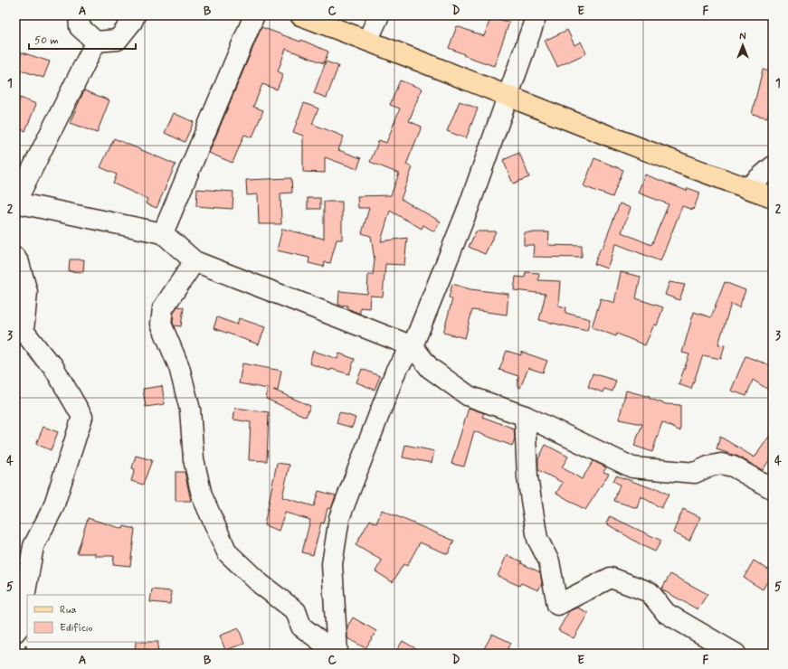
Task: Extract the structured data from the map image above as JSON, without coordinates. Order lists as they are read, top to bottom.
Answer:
{
  "legend": ["Rua", "Edifício"],
  "scale_bar": "50 m",
  "north": "top",
  "grid": {
    "columns": [
      "A",
      "B",
      "C",
      "D",
      "E",
      "F"
    ],
    "rows": [
      "1",
      "2",
      "3",
      "4",
      "5"
    ]
  }
}
